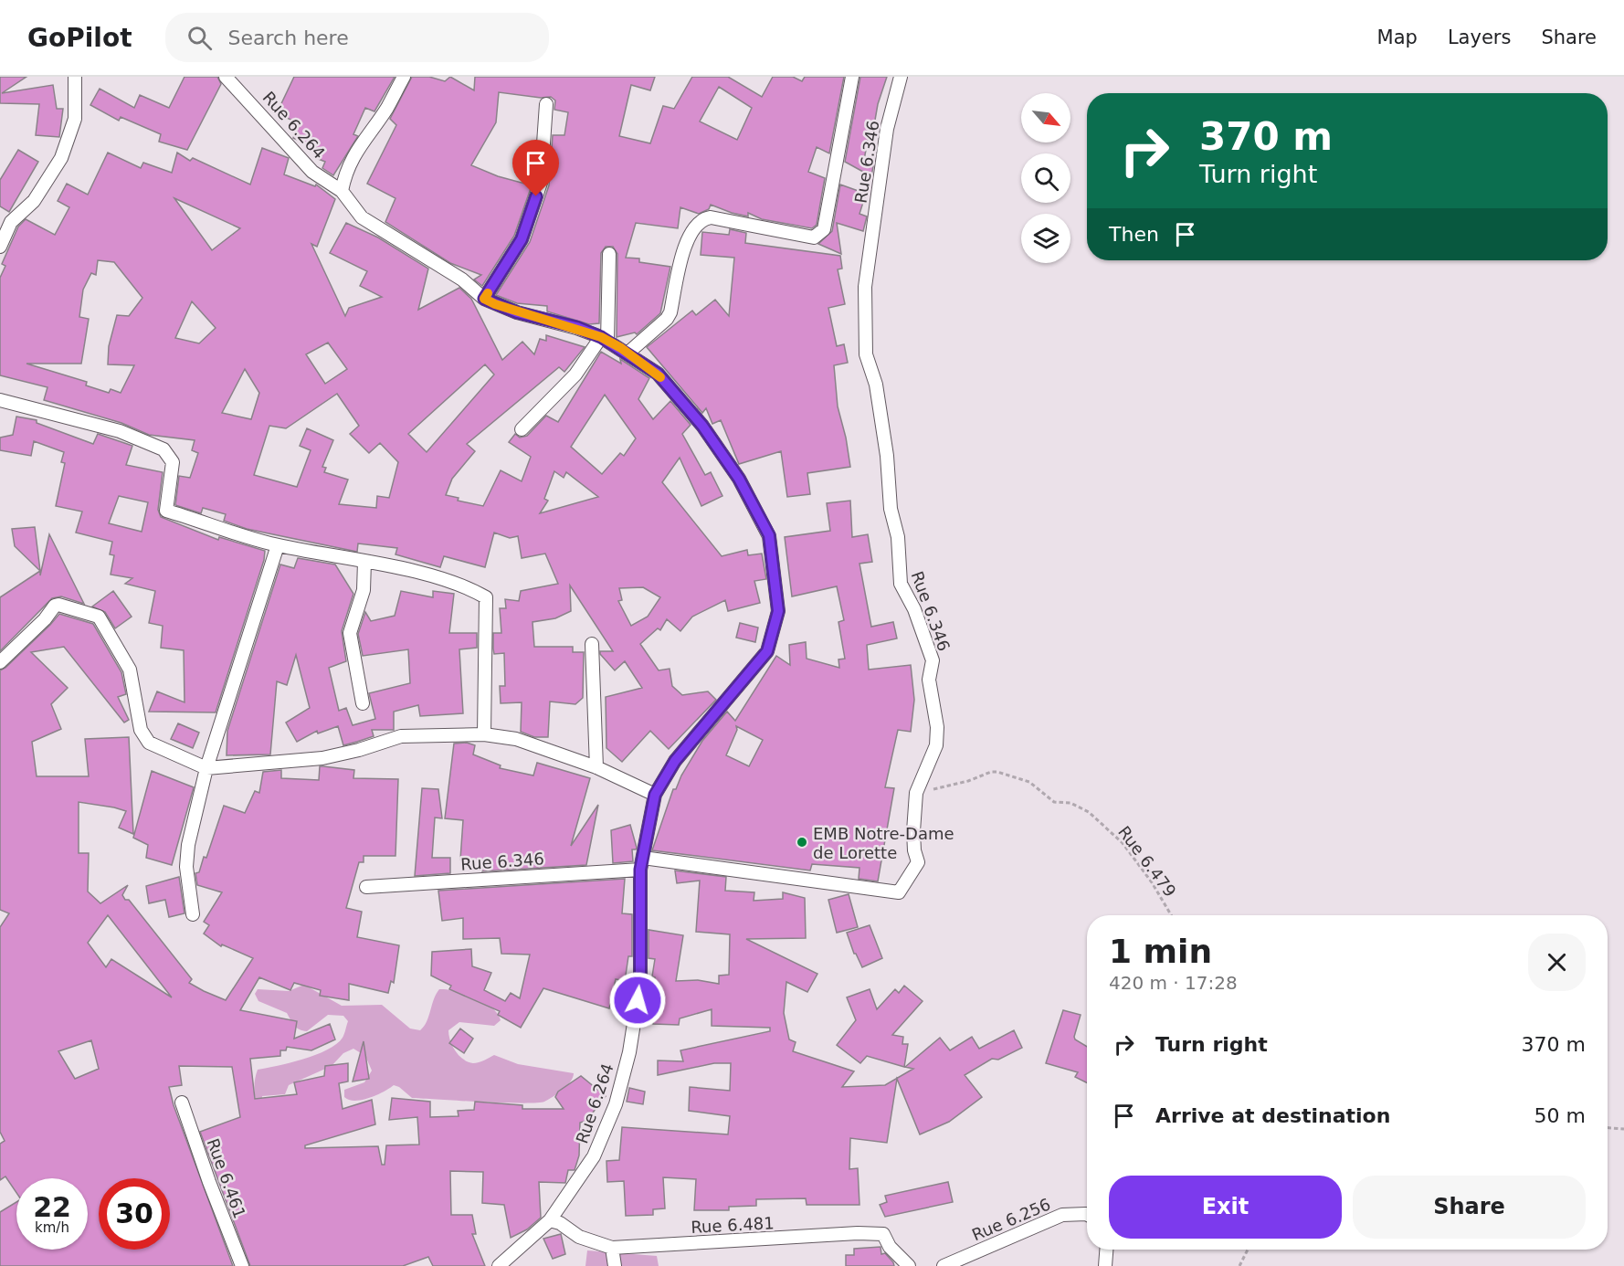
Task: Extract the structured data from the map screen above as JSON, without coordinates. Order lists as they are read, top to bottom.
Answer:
{
  "streets": {
    "street": [
      "Rue 6.264",
      "Rue 6.346",
      "Rue 6.461",
      "Rue 6.256",
      "Rue 6.481"
    ],
    "path": ["Rue 6.479"]
  },
  "crossings": [
    ["Rue 6.264", "Rue 6.346"],
    ["Rue 6.264", "Rue 6.481"],
    ["Rue 6.346", "Rue 6.479"]
  ],
  "places": ["EMB Notre-Dame de Lorette"],
  "north": "bottom right",
  "page": {
    "header": "GoPilot",
    "search": "Search here",
    "nav": ["Map", "Layers", "Share"],
    "turn": ["370 m", "Turn right"],
    "then": "Then",
    "heading": ["1 min", "420 m · 17:28"],
    "list": [
      {
        "name": "Turn right",
        "value": "370 m"
      },
      {
        "name": "Arrive at destination",
        "value": "50 m"
      }
    ],
    "buttons": ["Exit", "Share"],
    "speed": "22 km/h",
    "limit": "30"
  }
}
